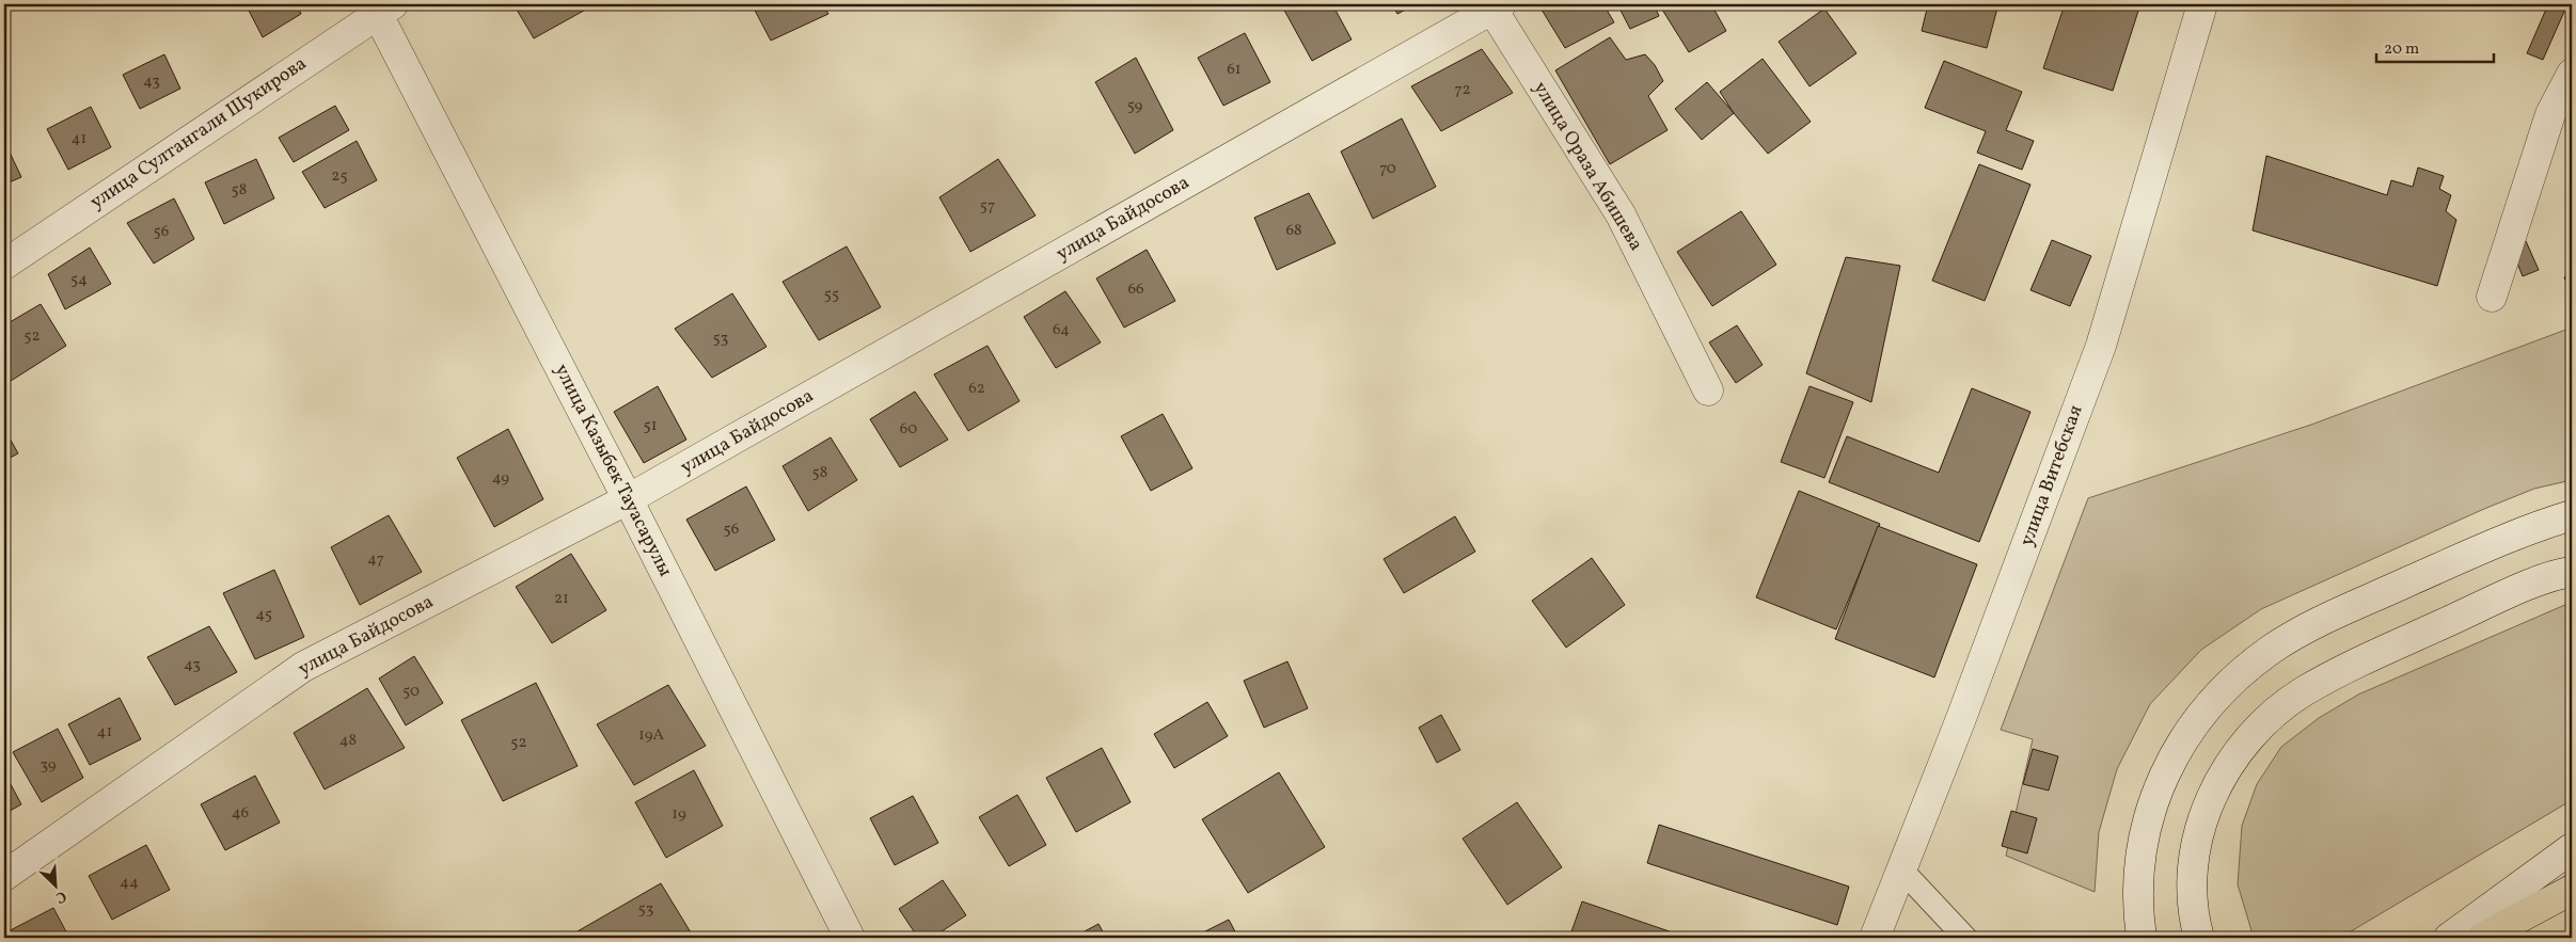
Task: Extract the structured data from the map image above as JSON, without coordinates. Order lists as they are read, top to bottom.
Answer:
{
  "streets": {
    "street": [
      "улица Султангали Шукирова",
      "улица Ораза Абишева",
      "улица Байдосова",
      "улица Казыбек Тауасарулы",
      "улица Витебская"
    ]
  },
  "crossings": [
    ["улица Султангали Шукирова", "улица Казыбек Тауасарулы"],
    ["улица Ораза Абишева", "улица Байдосова"],
    ["улица Байдосова", "улица Казыбек Тауасарулы"]
  ],
  "house_numbers": [
    "61",
    "43",
    "72",
    "59",
    "41",
    "70",
    "25",
    "58",
    "57",
    "68",
    "56",
    "54",
    "66",
    "55",
    "64",
    "52",
    "53",
    "62",
    "51",
    "60",
    "58",
    "49",
    "56",
    "47",
    "21",
    "45",
    "43",
    "50",
    "41",
    "19А",
    "48",
    "52",
    "39",
    "46",
    "19",
    "44",
    "53"
  ],
  "scale_bar": "20 m",
  "north": "bottom right"
}
